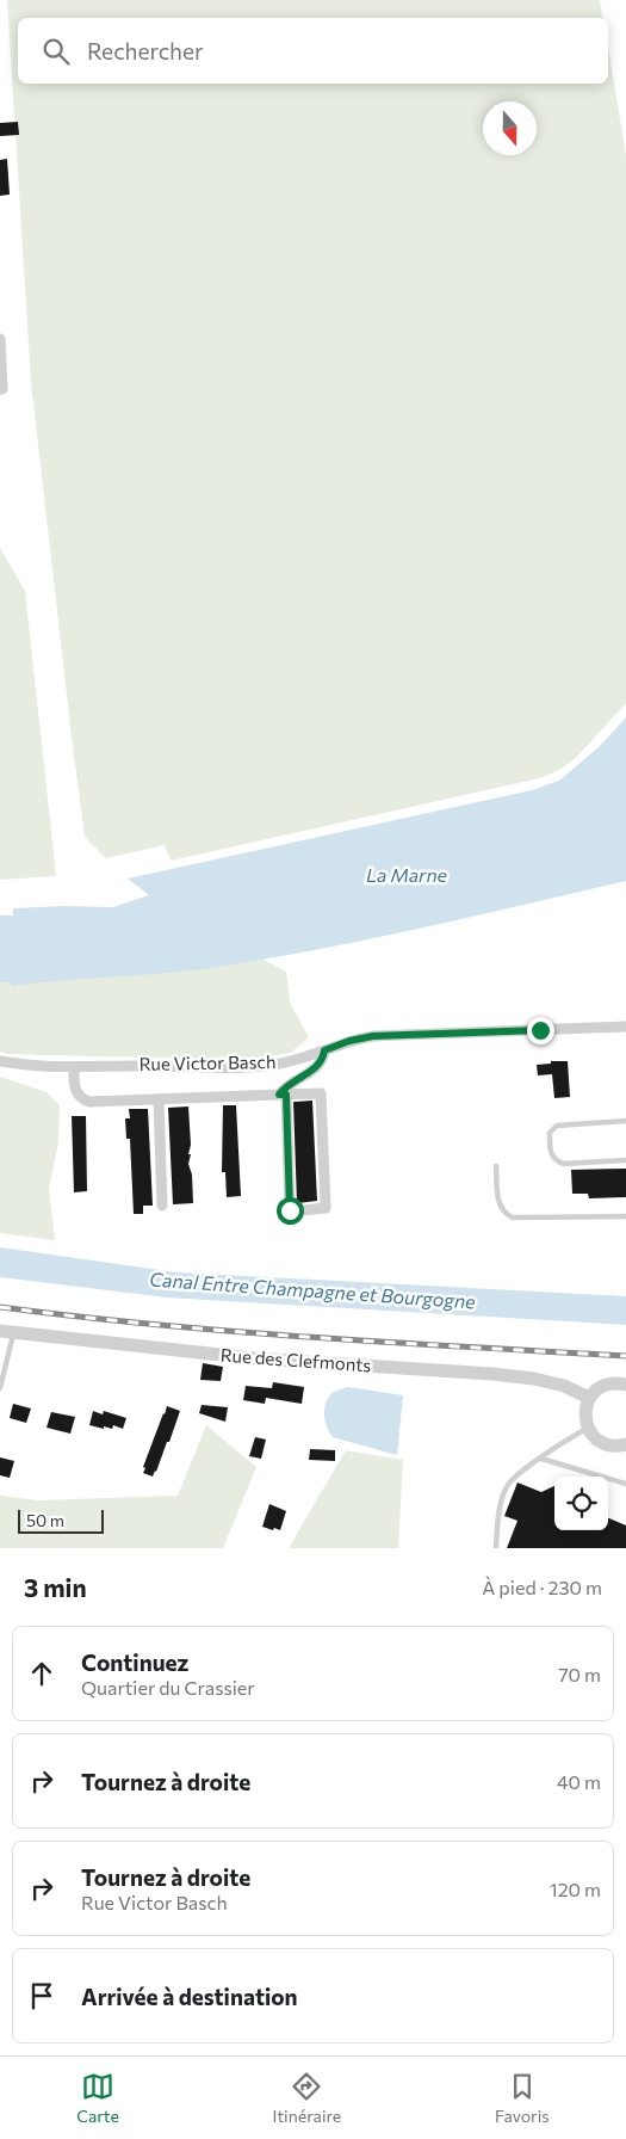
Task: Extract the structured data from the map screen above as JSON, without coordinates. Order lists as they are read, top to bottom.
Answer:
{
  "streets": {
    "street": ["Rue Victor Basch", "Rue des Clefmonts"]
  },
  "water": ["La Marne", "Canal Entre Champagne et Bourgogne"],
  "scale_bar": "50 m",
  "north": "bottom",
  "page": {
    "search": "Rechercher",
    "scale": "50 m",
    "heading": ["3 min", "À pied · 230 m"],
    "list": [
      ["Continuez", "Quartier du Crassier", "70 m"],
      ["Tournez à droite", "40 m"],
      ["Tournez à droite", "Rue Victor Basch", "120 m"],
      "Arrivée à destination"
    ],
    "nav": ["Carte", "Itinéraire", "Favoris"]
  }
}
